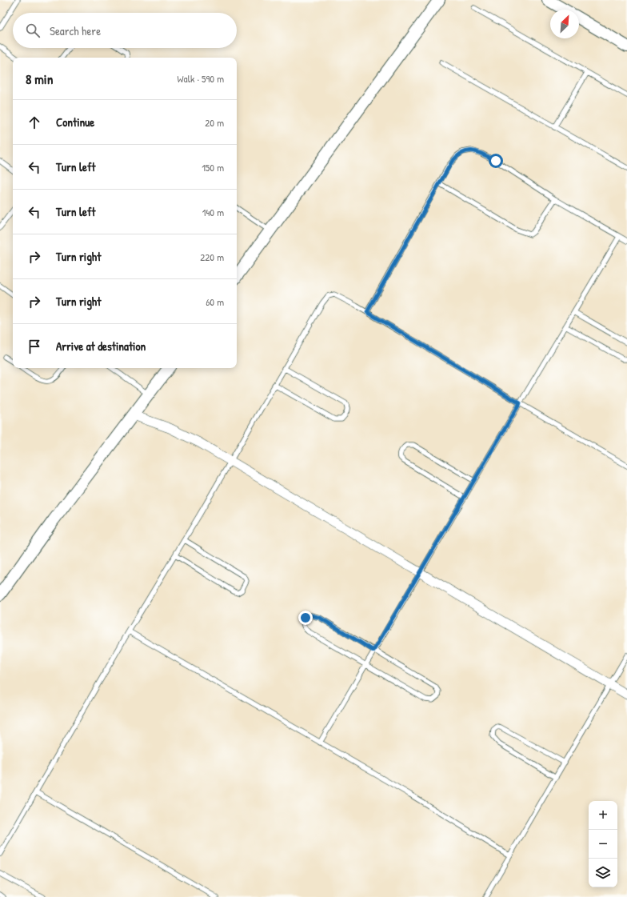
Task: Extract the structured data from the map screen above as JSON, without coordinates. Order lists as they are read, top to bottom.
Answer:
{
  "north": "top right",
  "page": {
    "search": "Search here",
    "heading": ["8 min", "Walk · 590 m"],
    "list": [
      ["Continue", "20 m"],
      ["Turn left", "150 m"],
      ["Turn left", "140 m"],
      ["Turn right", "220 m"],
      ["Turn right", "60 m"],
      "Arrive at destination"
    ],
    "map_buttons": ["+", "−"]
  }
}
